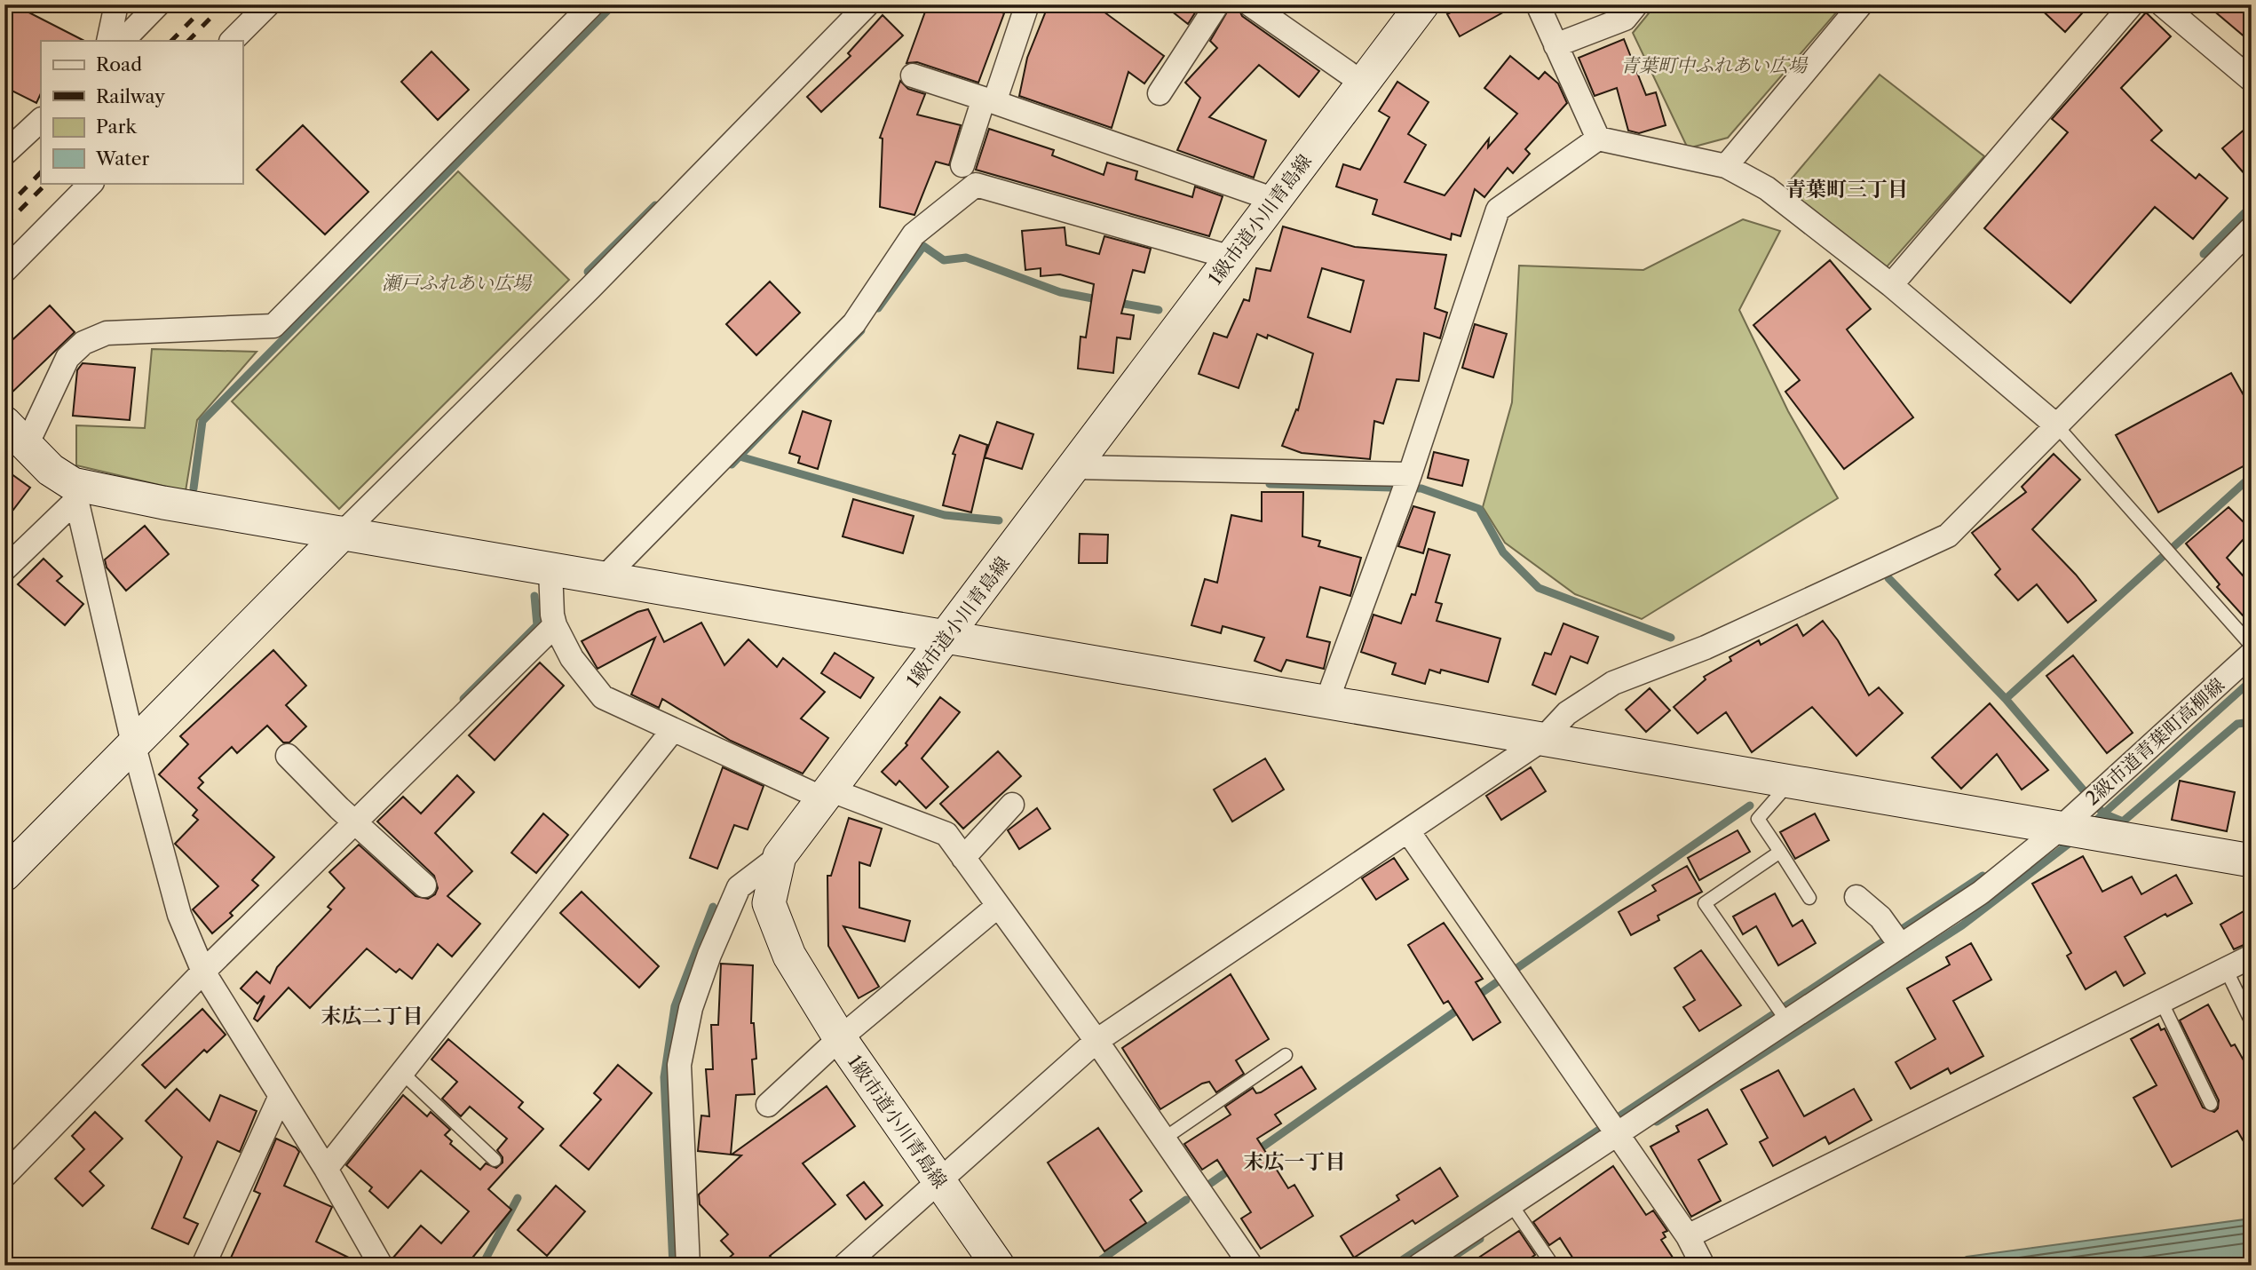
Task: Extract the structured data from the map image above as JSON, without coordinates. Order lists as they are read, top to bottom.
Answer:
{
  "streets": {
    "street": ["1級市道小川青島線", "2級市道青葉町高柳線"]
  },
  "districts": ["青葉町三丁目", "末広二丁目", "末広一丁目"],
  "parks": ["青葉町中ふれあい広場", "瀬戸ふれあい広場"],
  "legend": [
    "Road",
    "Railway",
    "Park",
    "Water"
  ]
}
